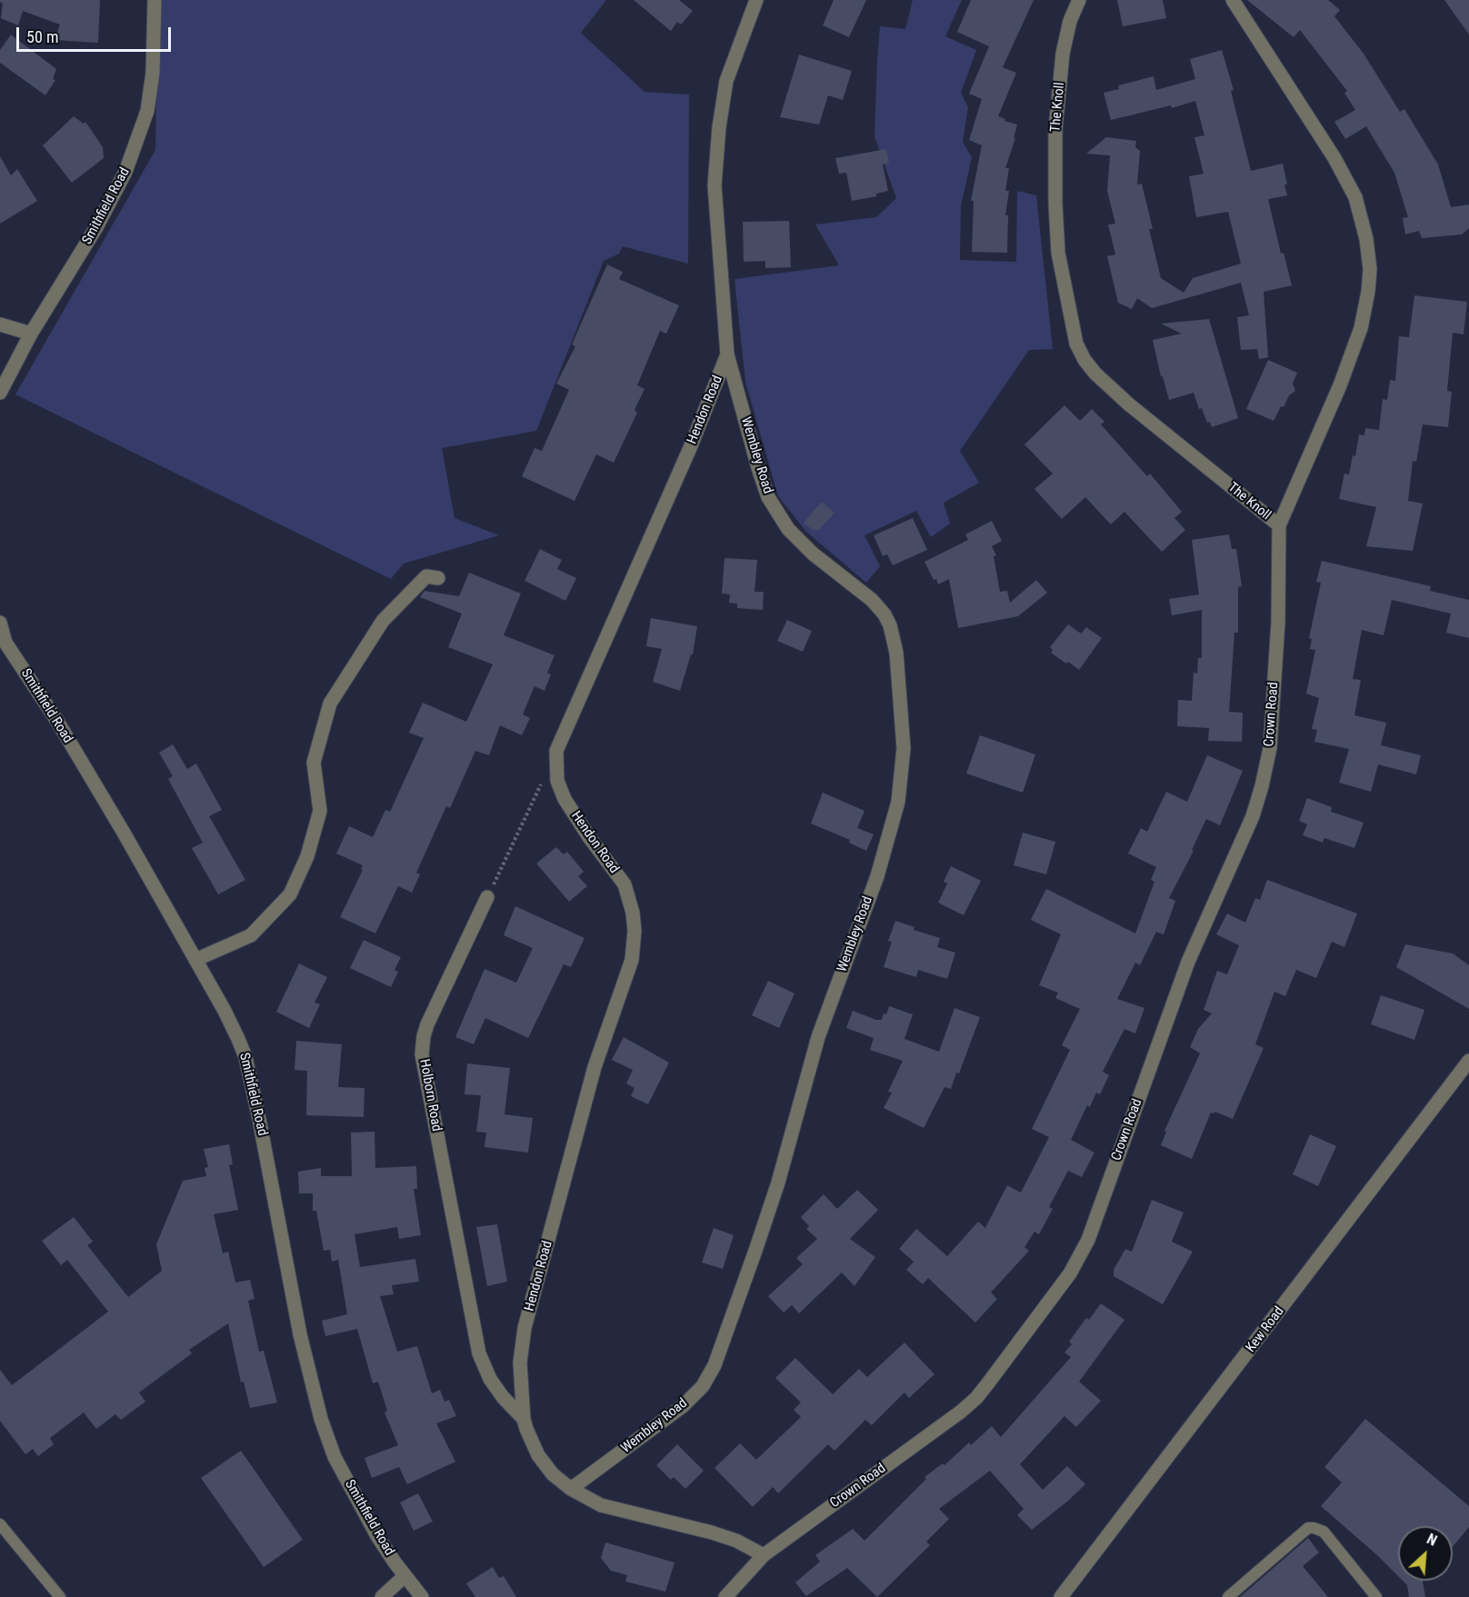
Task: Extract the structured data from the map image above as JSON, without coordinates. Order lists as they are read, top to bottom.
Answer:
{
  "streets": {
    "street": [
      "The Knoll",
      "Smithfield Road",
      "Hendon Road",
      "Wembley Road",
      "Crown Road",
      "Holborn Road",
      "Kew Road"
    ]
  },
  "crossings": [
    ["The Knoll", "Crown Road"],
    ["Hendon Road", "Wembley Road"],
    ["Hendon Road", "Crown Road"],
    ["Hendon Road", "Holborn Road"]
  ],
  "scale_bar": "50 m",
  "north": "top right"
}
